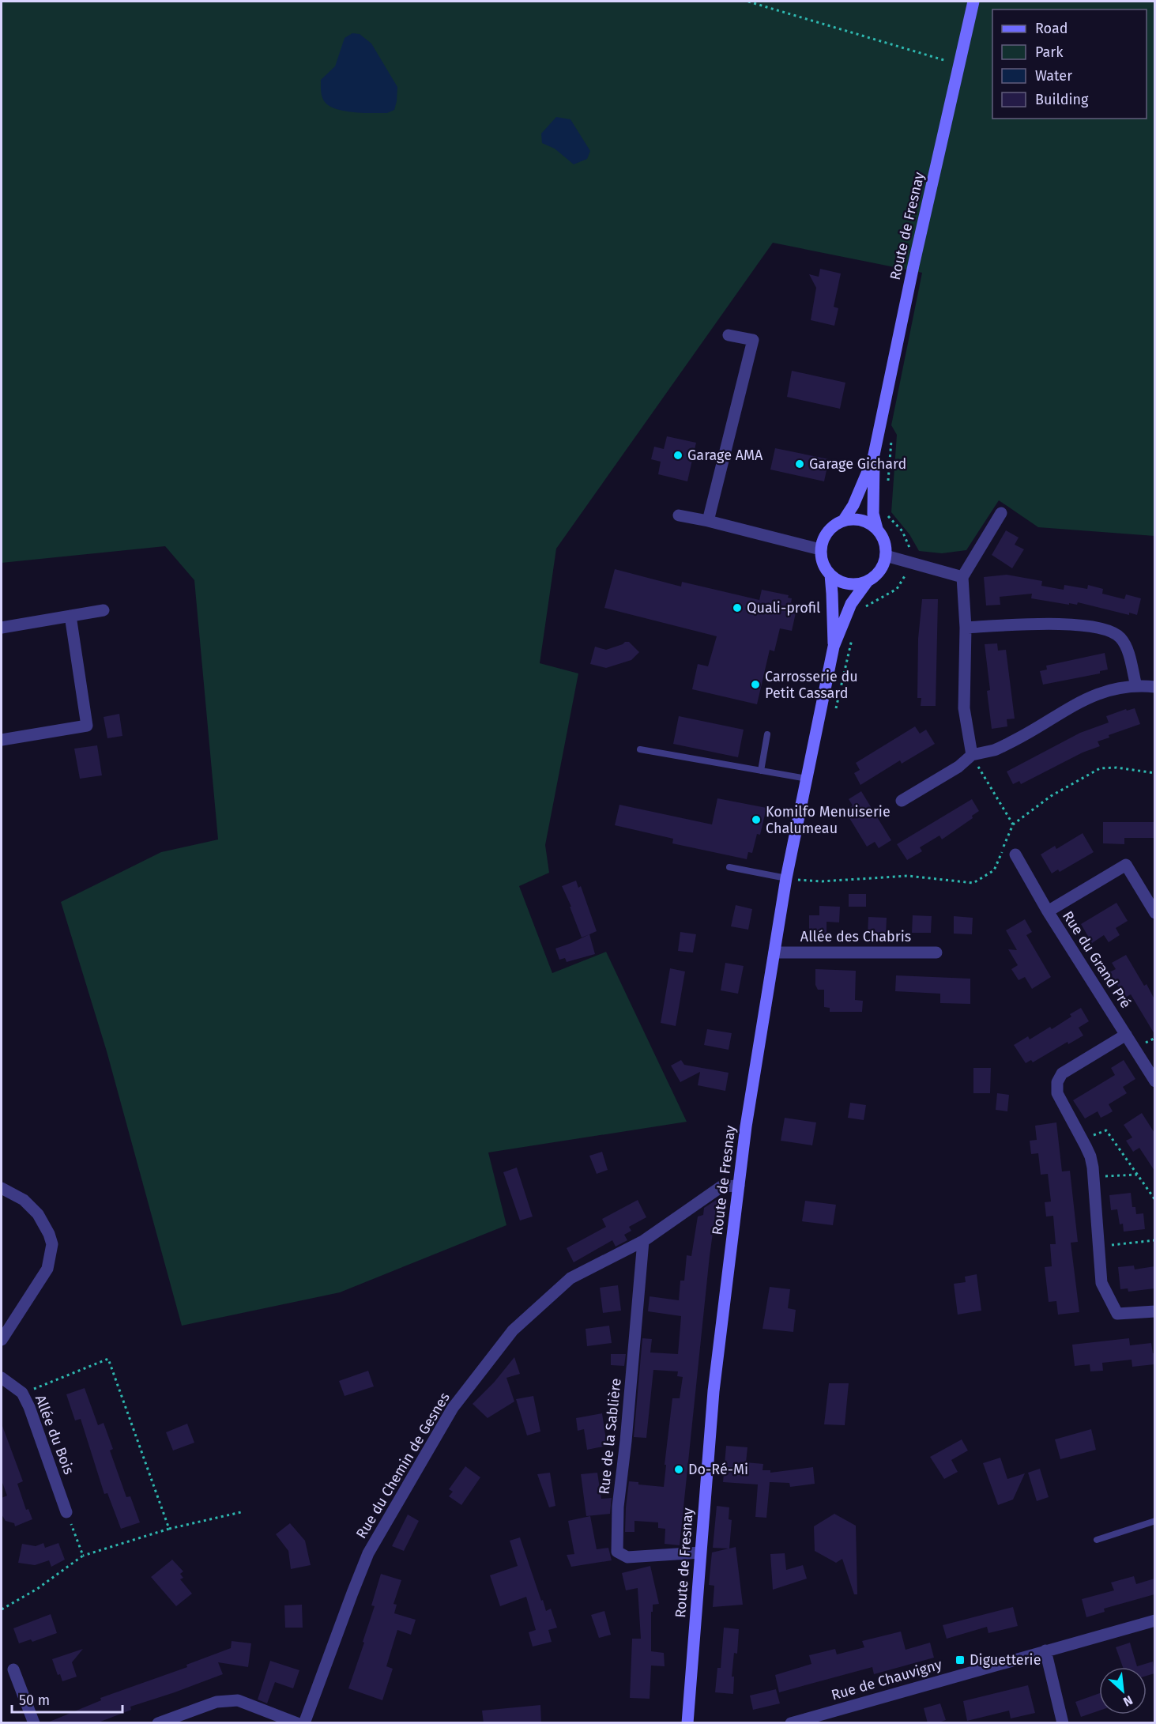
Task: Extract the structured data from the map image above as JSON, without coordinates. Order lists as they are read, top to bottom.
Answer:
{
  "streets": {
    "street": [
      "Route de Fresnay",
      "Allée des Chabris",
      "Rue du Grand Pré",
      "Allée du Bois",
      "Rue de la Sablière",
      "Rue du Chemin de Gesnes",
      "Rue de Chauvigny"
    ]
  },
  "crossings": [
    ["Route de Fresnay", "Allée des Chabris"],
    ["Route de Fresnay", "Rue de la Sablière"],
    ["Route de Fresnay", "Rue du Chemin de Gesnes"],
    ["Rue de la Sablière", "Rue du Chemin de Gesnes"]
  ],
  "places": {
    "other": [
      "Garage AMA",
      "Garage Gichard",
      "Quali-profil",
      "Carrosserie du Petit Cassard",
      "Komilfo Menuiserie Chalumeau",
      "Do-Ré-Mi"
    ],
    "transit": ["Diguetterie"]
  },
  "legend": [
    "Road",
    "Park",
    "Water",
    "Building"
  ],
  "scale_bar": "50 m",
  "north": "bottom right"
}
